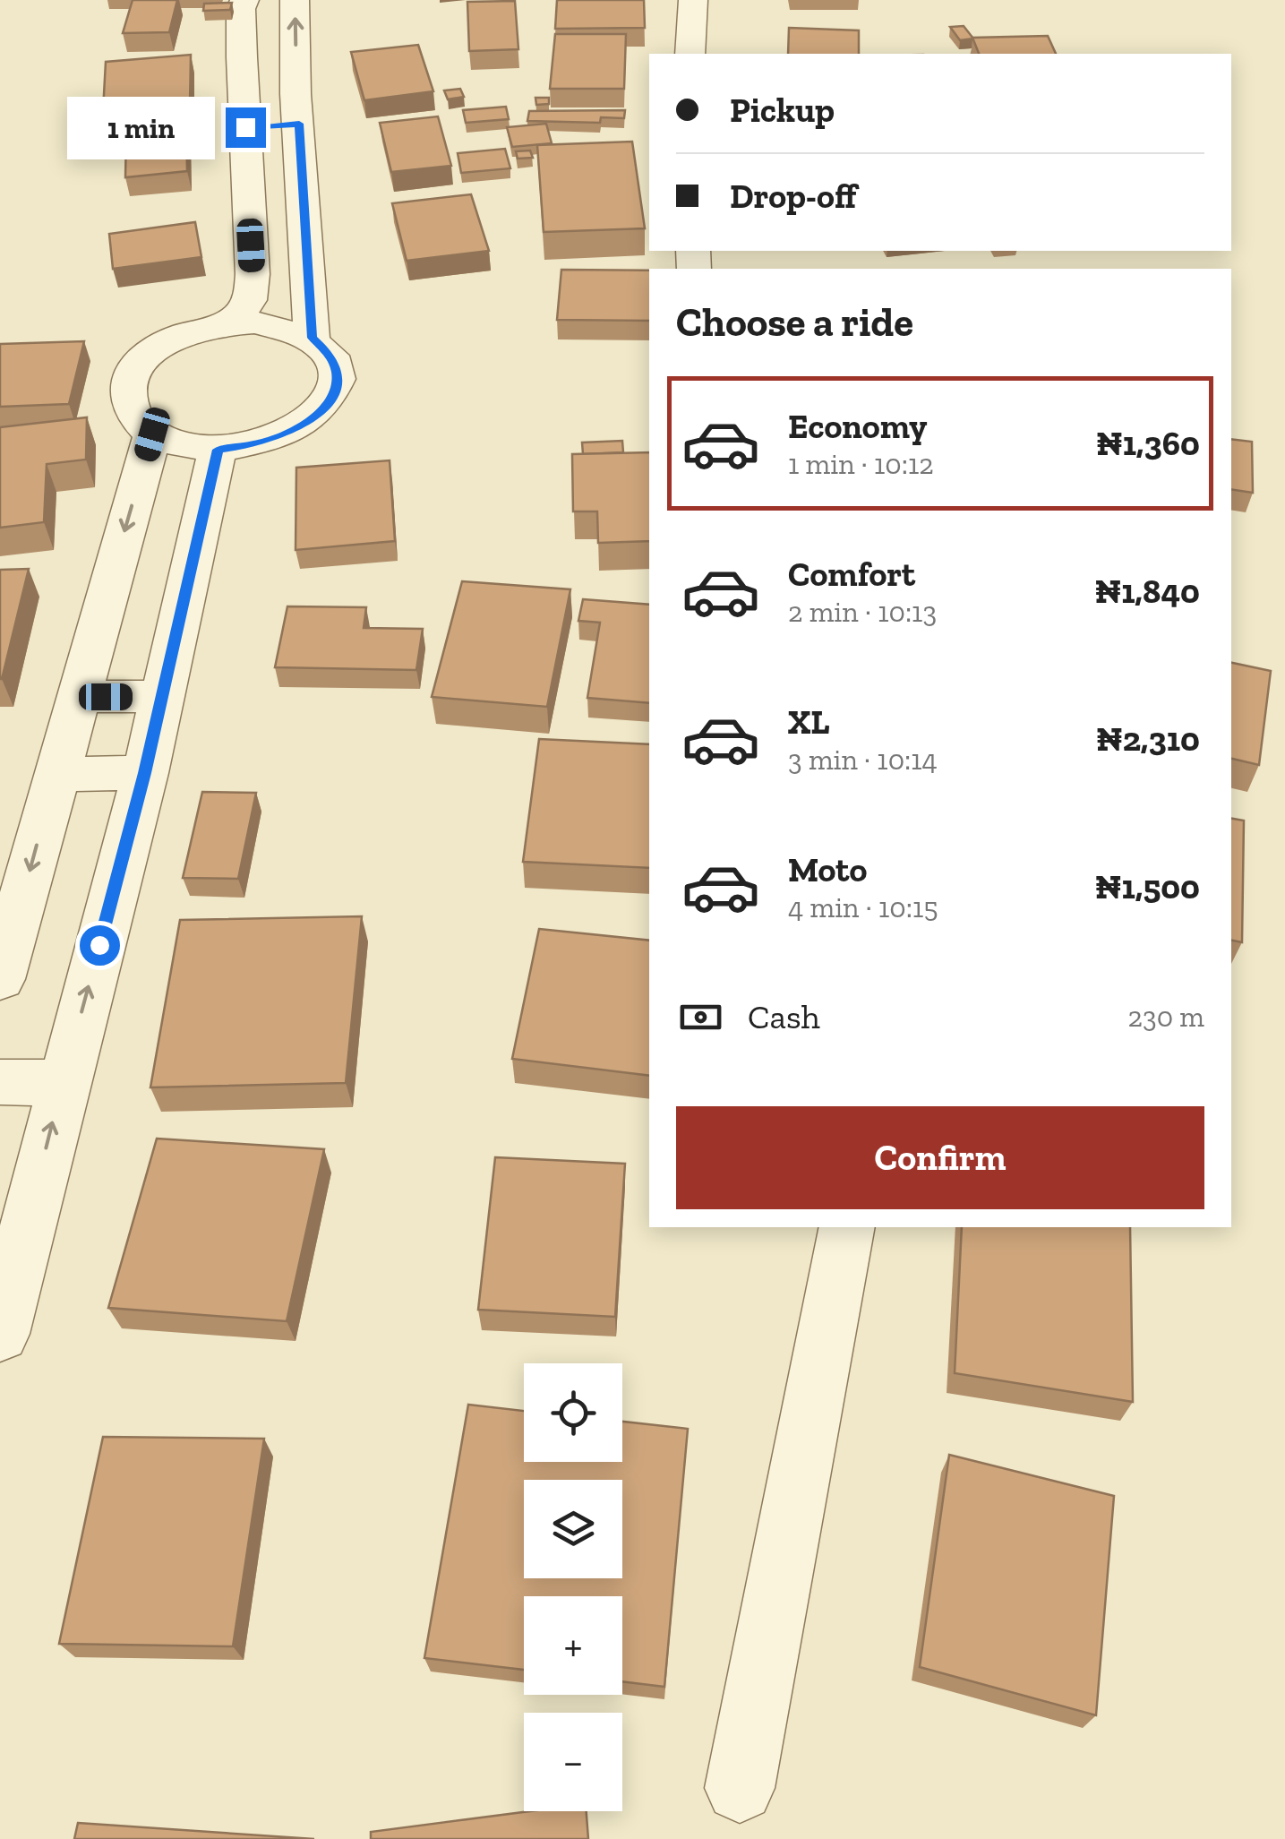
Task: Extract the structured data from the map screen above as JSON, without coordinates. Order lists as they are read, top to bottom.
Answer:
{
  "page": {
    "banner": ["Pickup", "Drop-off"],
    "bubble": "1 min",
    "heading": "Choose a ride",
    "list": [
      {
        "name": "Economy",
        "note": "1 min · 10:12",
        "value": "₦1,360"
      },
      {
        "name": "Comfort",
        "note": "2 min · 10:13",
        "value": "₦1,840"
      },
      {
        "name": "XL",
        "note": "3 min · 10:14",
        "value": "₦2,310"
      },
      {
        "name": "Moto",
        "note": "4 min · 10:15",
        "value": "₦1,500"
      }
    ],
    "pay": ["Cash", "230 m"],
    "buttons": "Confirm",
    "map_buttons": ["+", "−"]
  }
}
